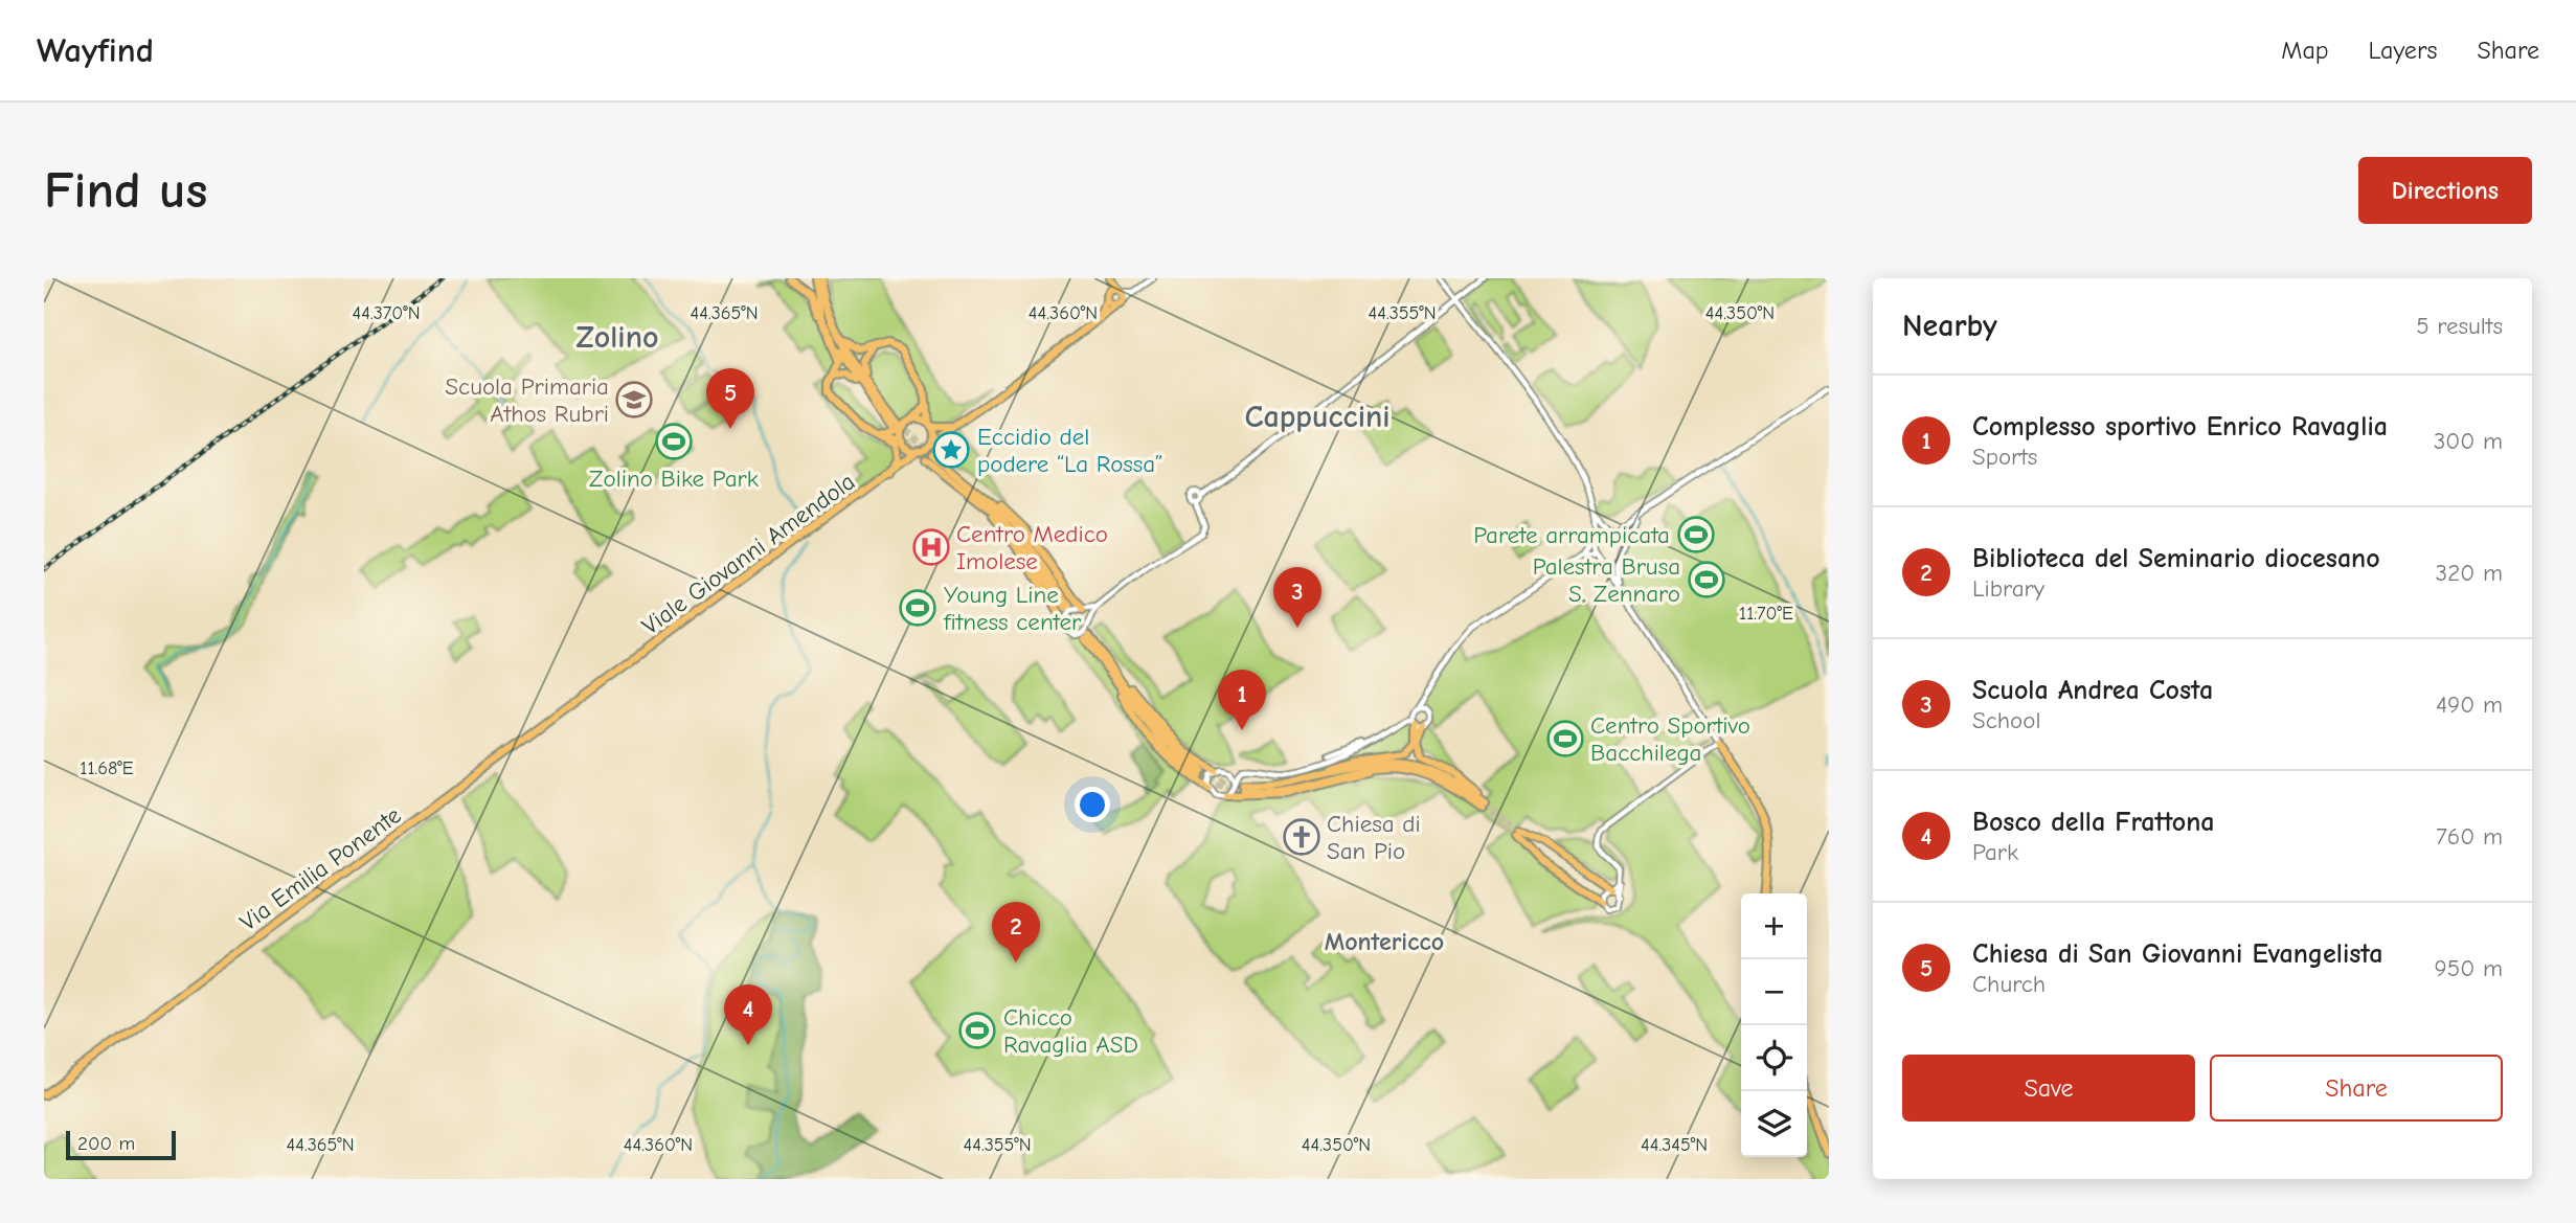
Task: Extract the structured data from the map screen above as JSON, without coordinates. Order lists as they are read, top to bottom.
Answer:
{
  "streets": {
    "main road": ["Viale Giovanni Amendola", "Via Emilia Ponente"]
  },
  "crossings": [
    ["Viale Giovanni Amendola", "Via Emilia Ponente"]
  ],
  "districts": ["Zolino", "Cappuccini", "Montericco"],
  "places": {
    "school or university": ["Scuola Primaria Athos Rubri"],
    "sports": [
      "Zolino Bike Park",
      "Parete arrampicata",
      "Palestra Brusa S. Zennaro",
      "Young Line fitness center",
      "Centro Sportivo Bacchilega",
      "Chicco Ravaglia ASD"
    ],
    "place": ["Eccidio del podere “La Rossa”"],
    "hospital": ["Centro Medico Imolese"],
    "church": ["Chiesa di San Pio"]
  },
  "scale_bar": "200 m",
  "page": {
    "header": "Wayfind",
    "nav": ["Map", "Layers", "Share"],
    "buttons": [
      "Directions",
      ["Save", "Share"]
    ],
    "title": "Find us",
    "heading": ["Nearby", "5 results"],
    "pins": [
      "5",
      "3",
      "1",
      "2",
      "4"
    ],
    "list": [
      {
        "mark": "1",
        "name": "Complesso sportivo Enrico Ravaglia",
        "note": "Sports",
        "value": "300 m"
      },
      {
        "mark": "2",
        "name": "Biblioteca del Seminario diocesano",
        "note": "Library",
        "value": "320 m"
      },
      {
        "mark": "3",
        "name": "Scuola Andrea Costa",
        "note": "School",
        "value": "490 m"
      },
      {
        "mark": "4",
        "name": "Bosco della Frattona",
        "note": "Park",
        "value": "760 m"
      },
      {
        "mark": "5",
        "name": "Chiesa di San Giovanni Evangelista",
        "note": "Church",
        "value": "950 m"
      }
    ],
    "map_buttons": ["+", "−"],
    "scale": "200 m"
  },
  "coordinates": [
    "44.370°N",
    "44.365°N",
    "44.360°N",
    "44.355°N",
    "44.350°N",
    "11.70°E",
    "11.68°E",
    "44.345°N"
  ]
}
